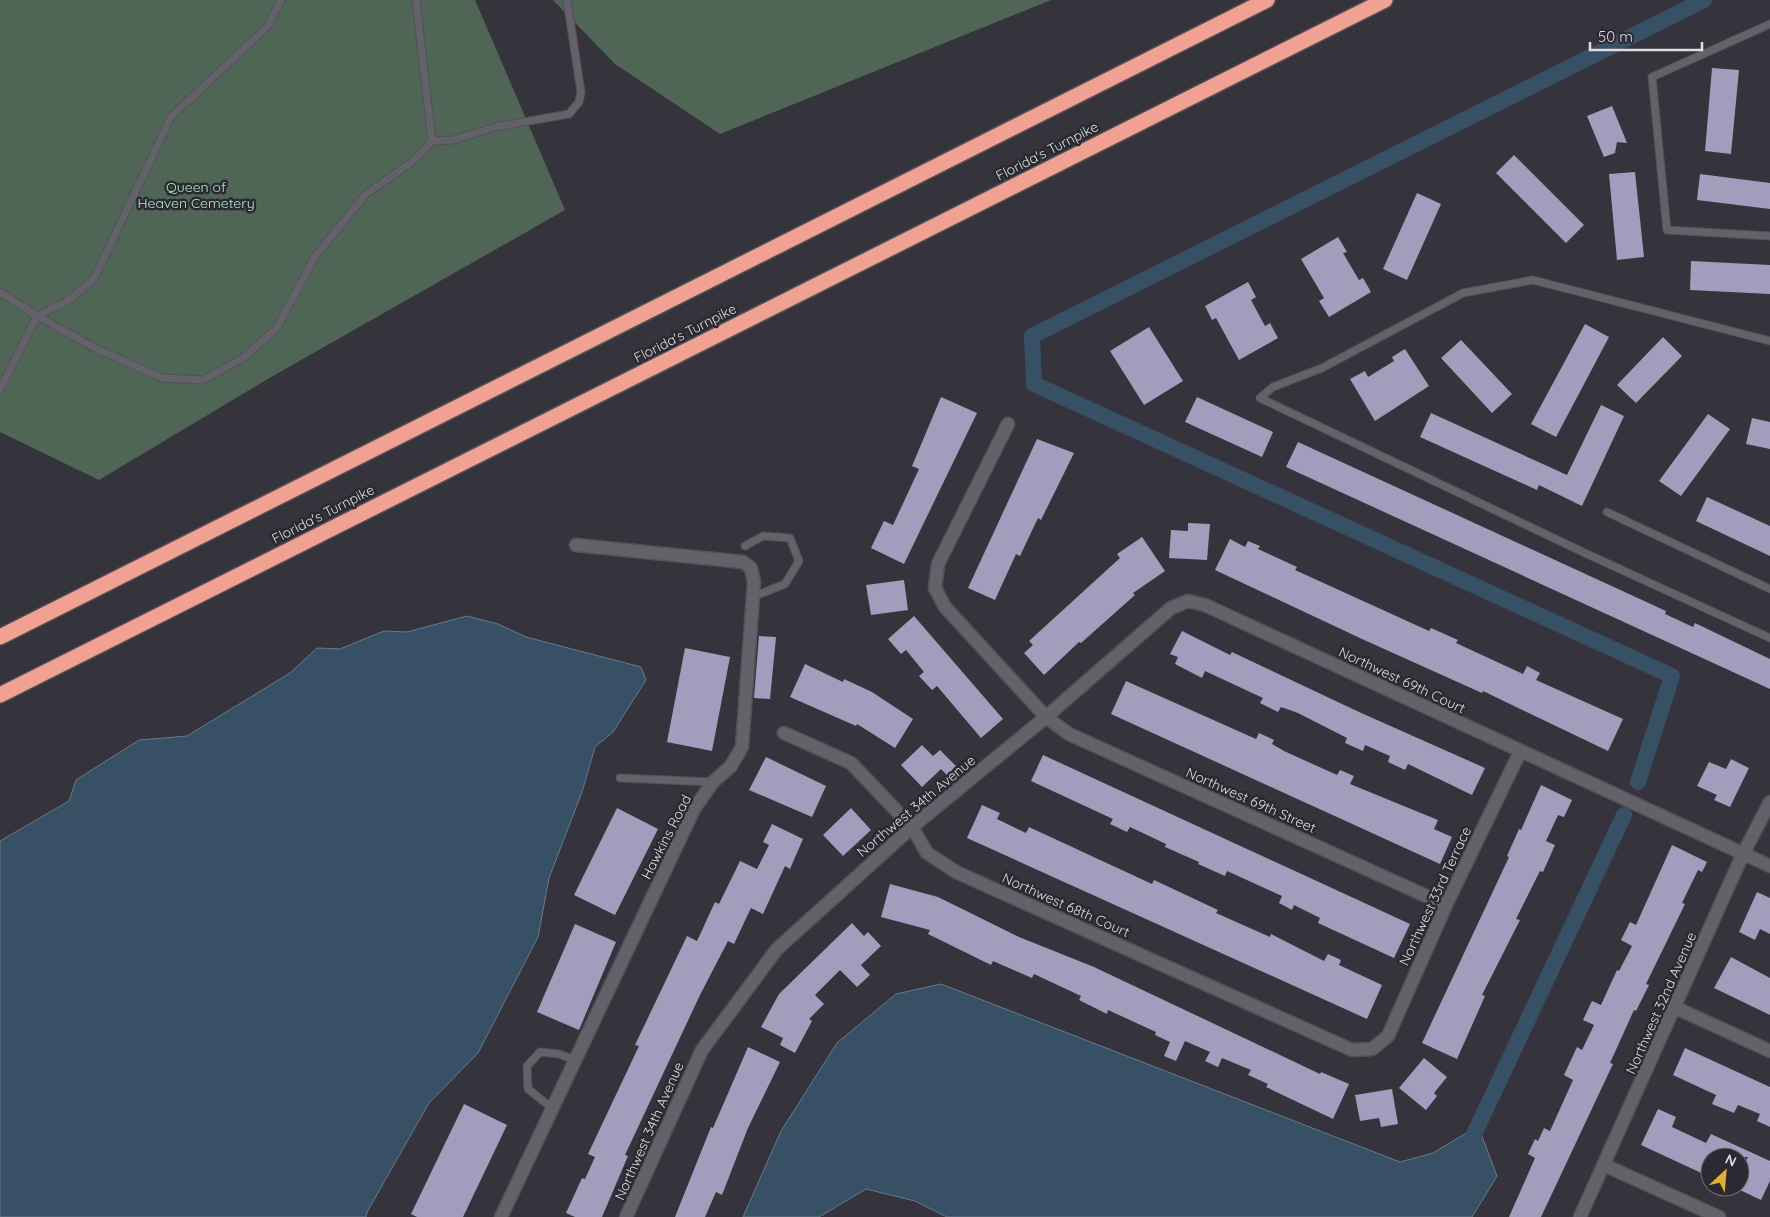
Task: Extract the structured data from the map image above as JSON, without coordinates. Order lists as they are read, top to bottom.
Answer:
{
  "streets": {
    "highway": ["Florida's Turnpike"],
    "street": [
      "Northwest 69th Court",
      "Northwest 69th Street",
      "Northwest 34th Avenue",
      "Hawkins Road",
      "Northwest 33rd Terrace",
      "Northwest 68th Court",
      "Northwest 32nd Avenue"
    ]
  },
  "crossings": [
    ["Northwest 69th Court", "Northwest 69th Street"],
    ["Northwest 69th Court", "Northwest 34th Avenue"],
    ["Northwest 69th Court", "Northwest 33rd Terrace"],
    ["Northwest 69th Court", "Northwest 32nd Avenue"],
    ["Northwest 69th Street", "Northwest 34th Avenue"],
    ["Northwest 69th Street", "Northwest 33rd Terrace"],
    ["Northwest 34th Avenue", "Northwest 68th Court"],
    ["Northwest 33rd Terrace", "Northwest 68th Court"]
  ],
  "parks": ["Queen of Heaven Cemetery"],
  "scale_bar": "50 m",
  "north": "top right"
}
